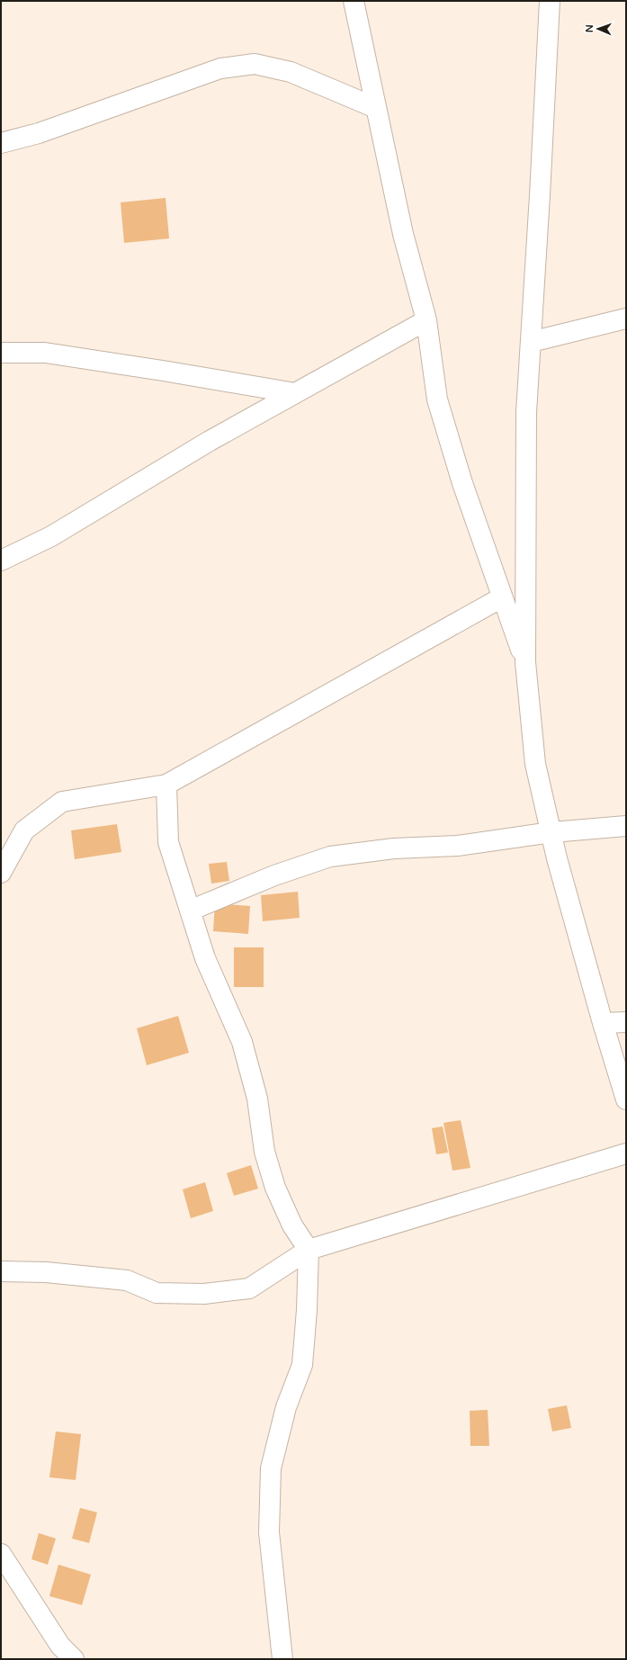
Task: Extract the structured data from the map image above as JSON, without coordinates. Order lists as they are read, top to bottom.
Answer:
{
  "north": "left"
}
